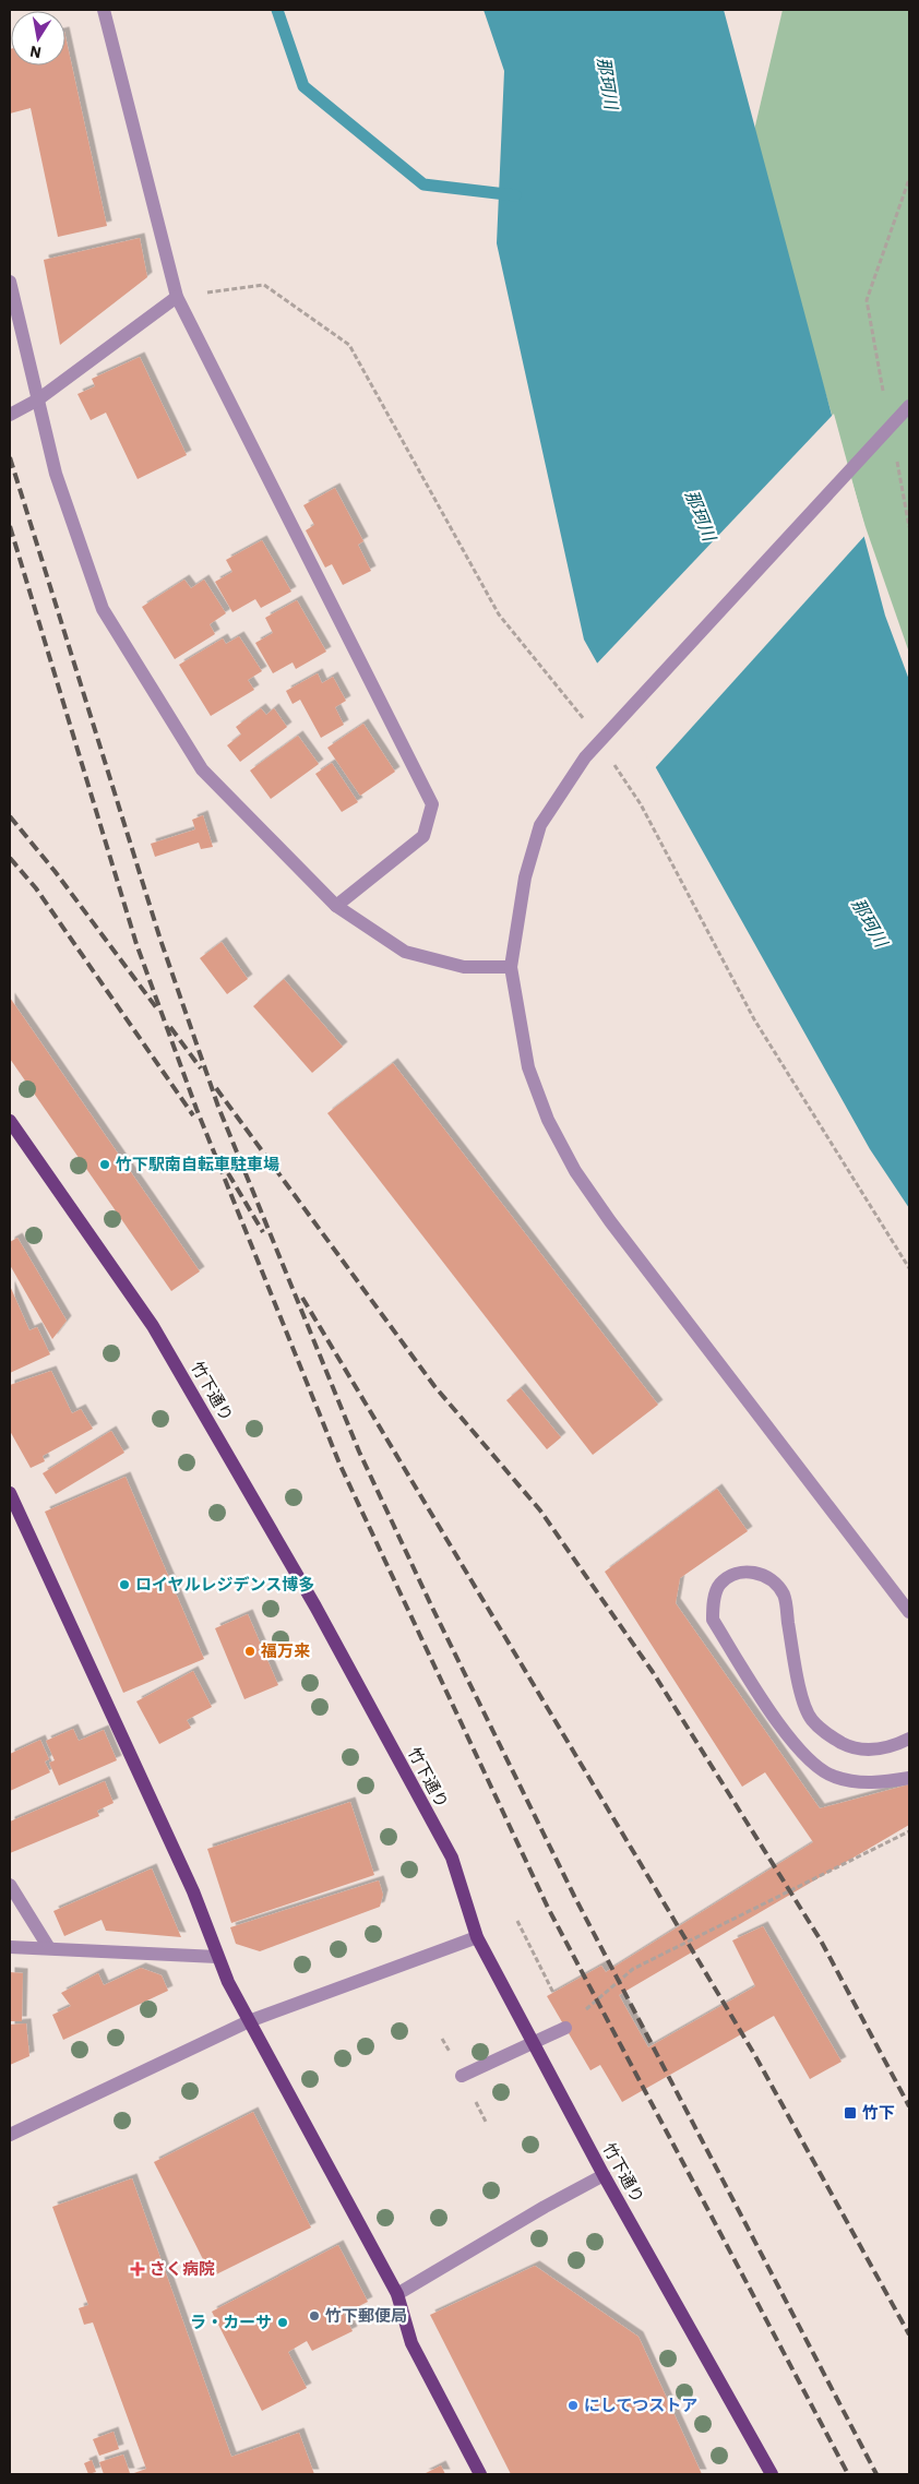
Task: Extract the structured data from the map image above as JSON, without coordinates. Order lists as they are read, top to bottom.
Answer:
{
  "streets": {
    "main road": ["竹下通り"]
  },
  "water": ["那珂川"],
  "places": {
    "other": [
      "竹下駅南自転車駐車場",
      "ロイヤルレジデンス博多",
      "福万来",
      "竹下郵便局",
      "ラ・カーサ",
      "にしてつストア"
    ],
    "transit": ["竹下"],
    "health": ["さく病院"]
  },
  "north": "bottom"
}
